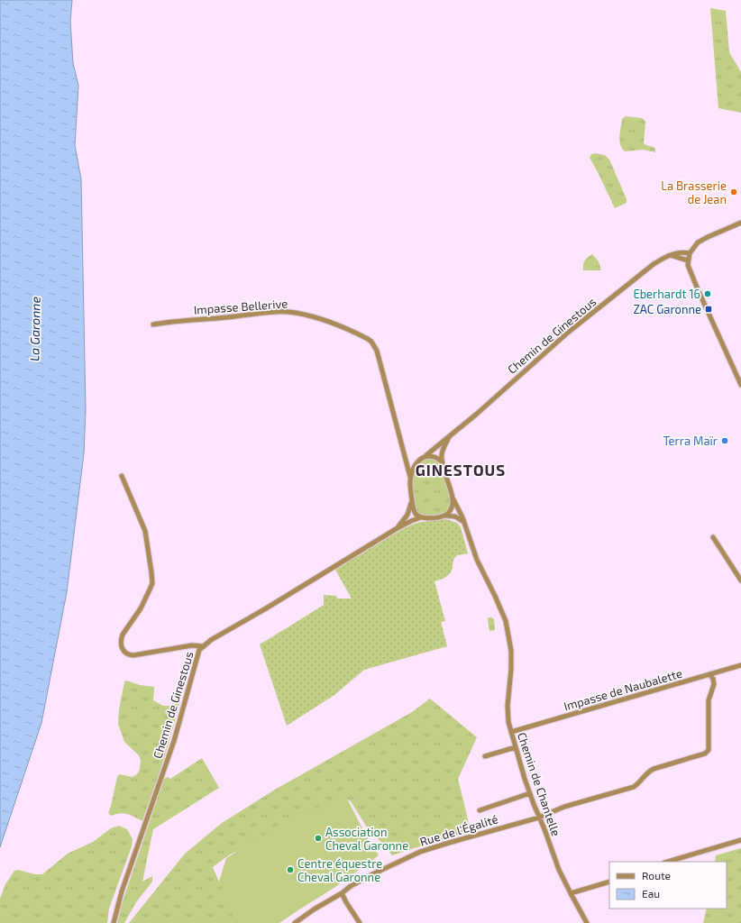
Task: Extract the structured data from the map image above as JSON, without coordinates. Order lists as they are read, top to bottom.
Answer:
{
  "streets": {
    "street": [
      "Impasse Bellerive",
      "Chemin de Ginestous",
      "Impasse de Naubalette",
      "Chemin de Chantelle",
      "Rue de l'Égalité"
    ]
  },
  "crossings": [
    ["Impasse Bellerive", "Chemin de Ginestous"],
    ["Impasse Bellerive", "Chemin de Chantelle"],
    ["Chemin de Ginestous", "Chemin de Chantelle"],
    ["Impasse de Naubalette", "Chemin de Chantelle"],
    ["Impasse de Naubalette", "Rue de l'Égalité"],
    ["Chemin de Chantelle", "Rue de l'Égalité"]
  ],
  "districts": ["GINESTOUS"],
  "water": ["La Garonne"],
  "places": {
    "other": [
      "La Brasserie de Jean",
      "Eberhardt 16",
      "Terra Maïr",
      "Association Cheval Garonne",
      "Centre équestre Cheval Garonne"
    ],
    "transit": ["ZAC Garonne"]
  },
  "legend": ["Route", "Eau"]
}
